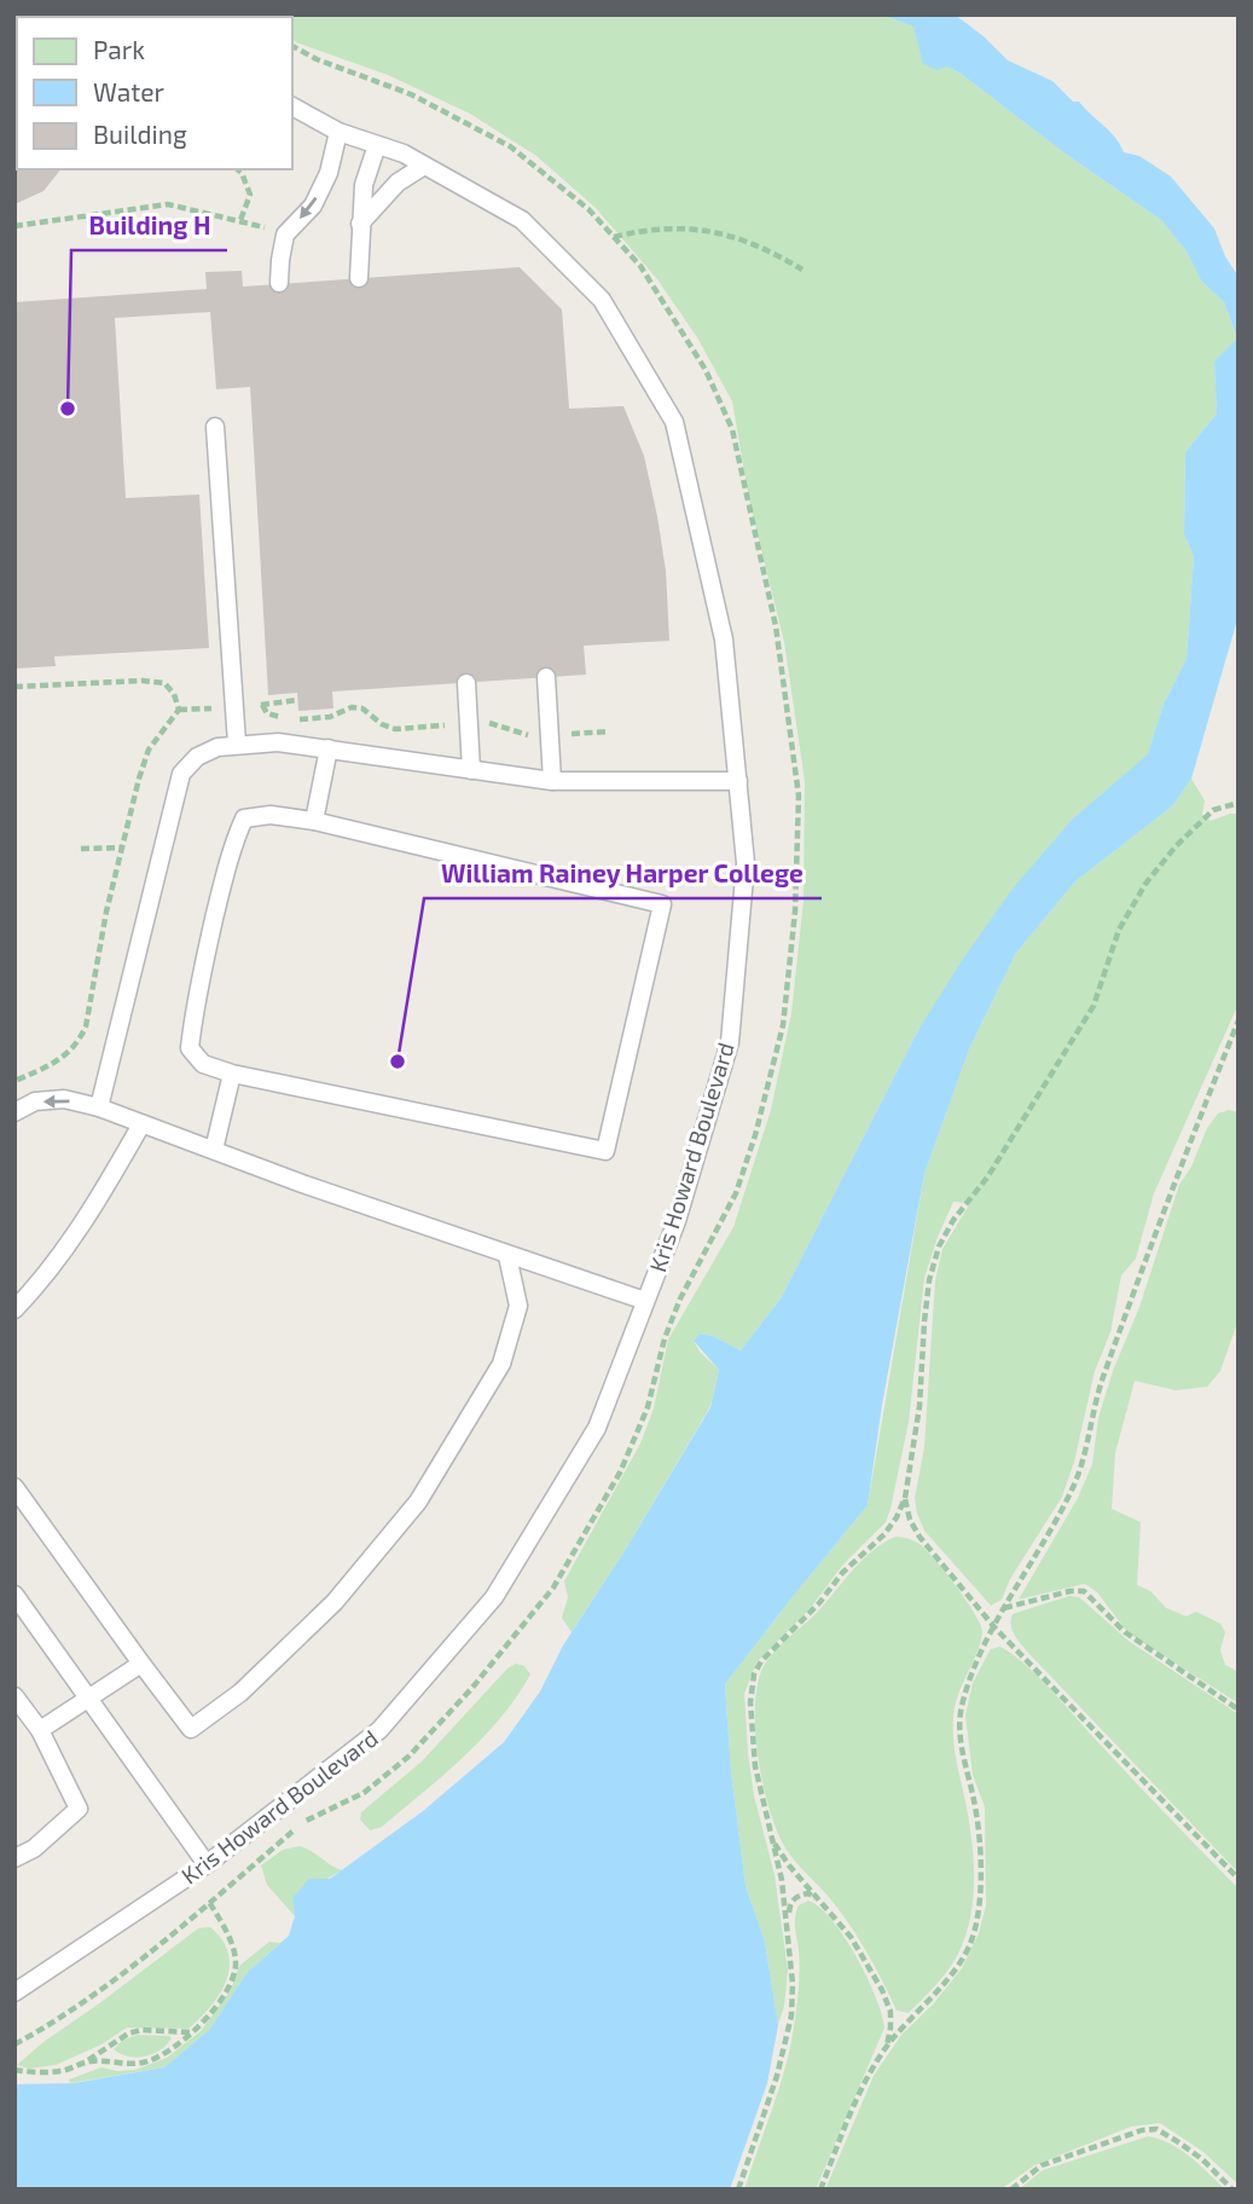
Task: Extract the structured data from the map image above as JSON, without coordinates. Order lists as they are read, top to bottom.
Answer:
{
  "streets": {
    "lane": ["Kris Howard Boulevard"]
  },
  "places": ["Building H", "William Rainey Harper College"],
  "legend": ["Park", "Water", "Building"]
}
